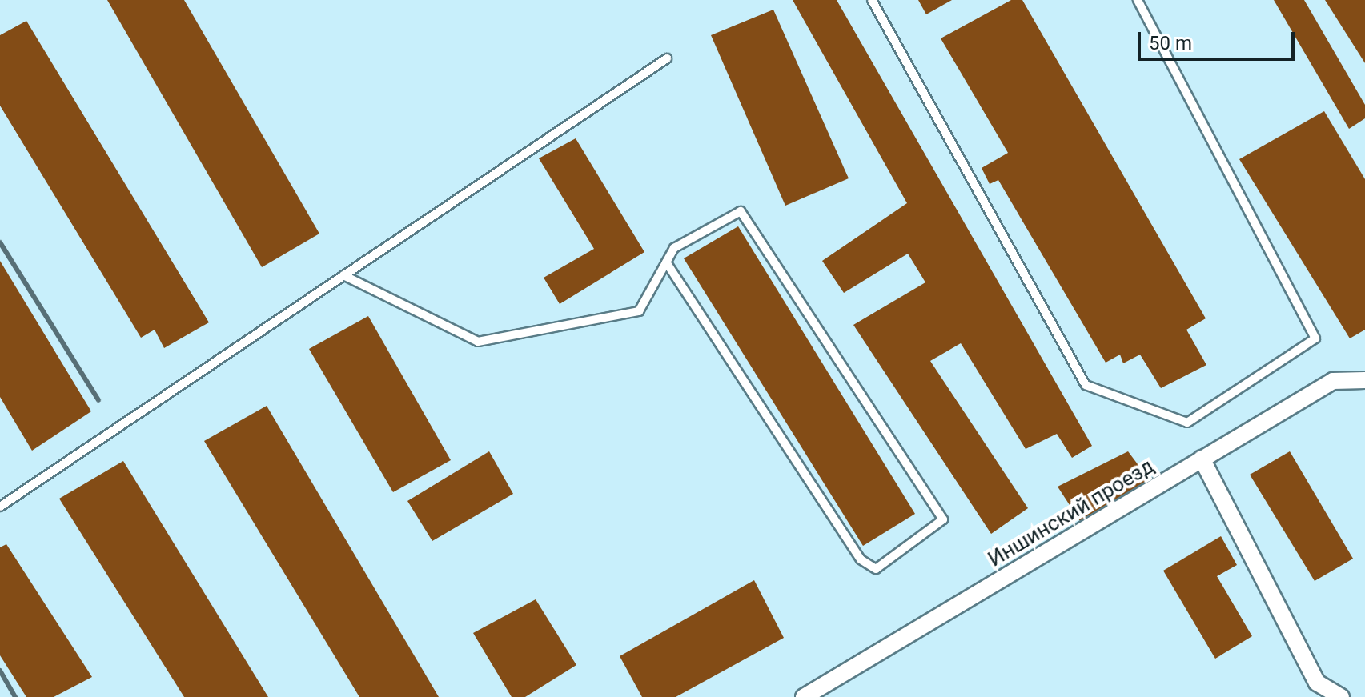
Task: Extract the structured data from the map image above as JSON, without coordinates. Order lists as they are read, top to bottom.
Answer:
{
  "streets": {
    "street": ["Иншинский проезд"]
  },
  "scale_bar": "50 m"
}
